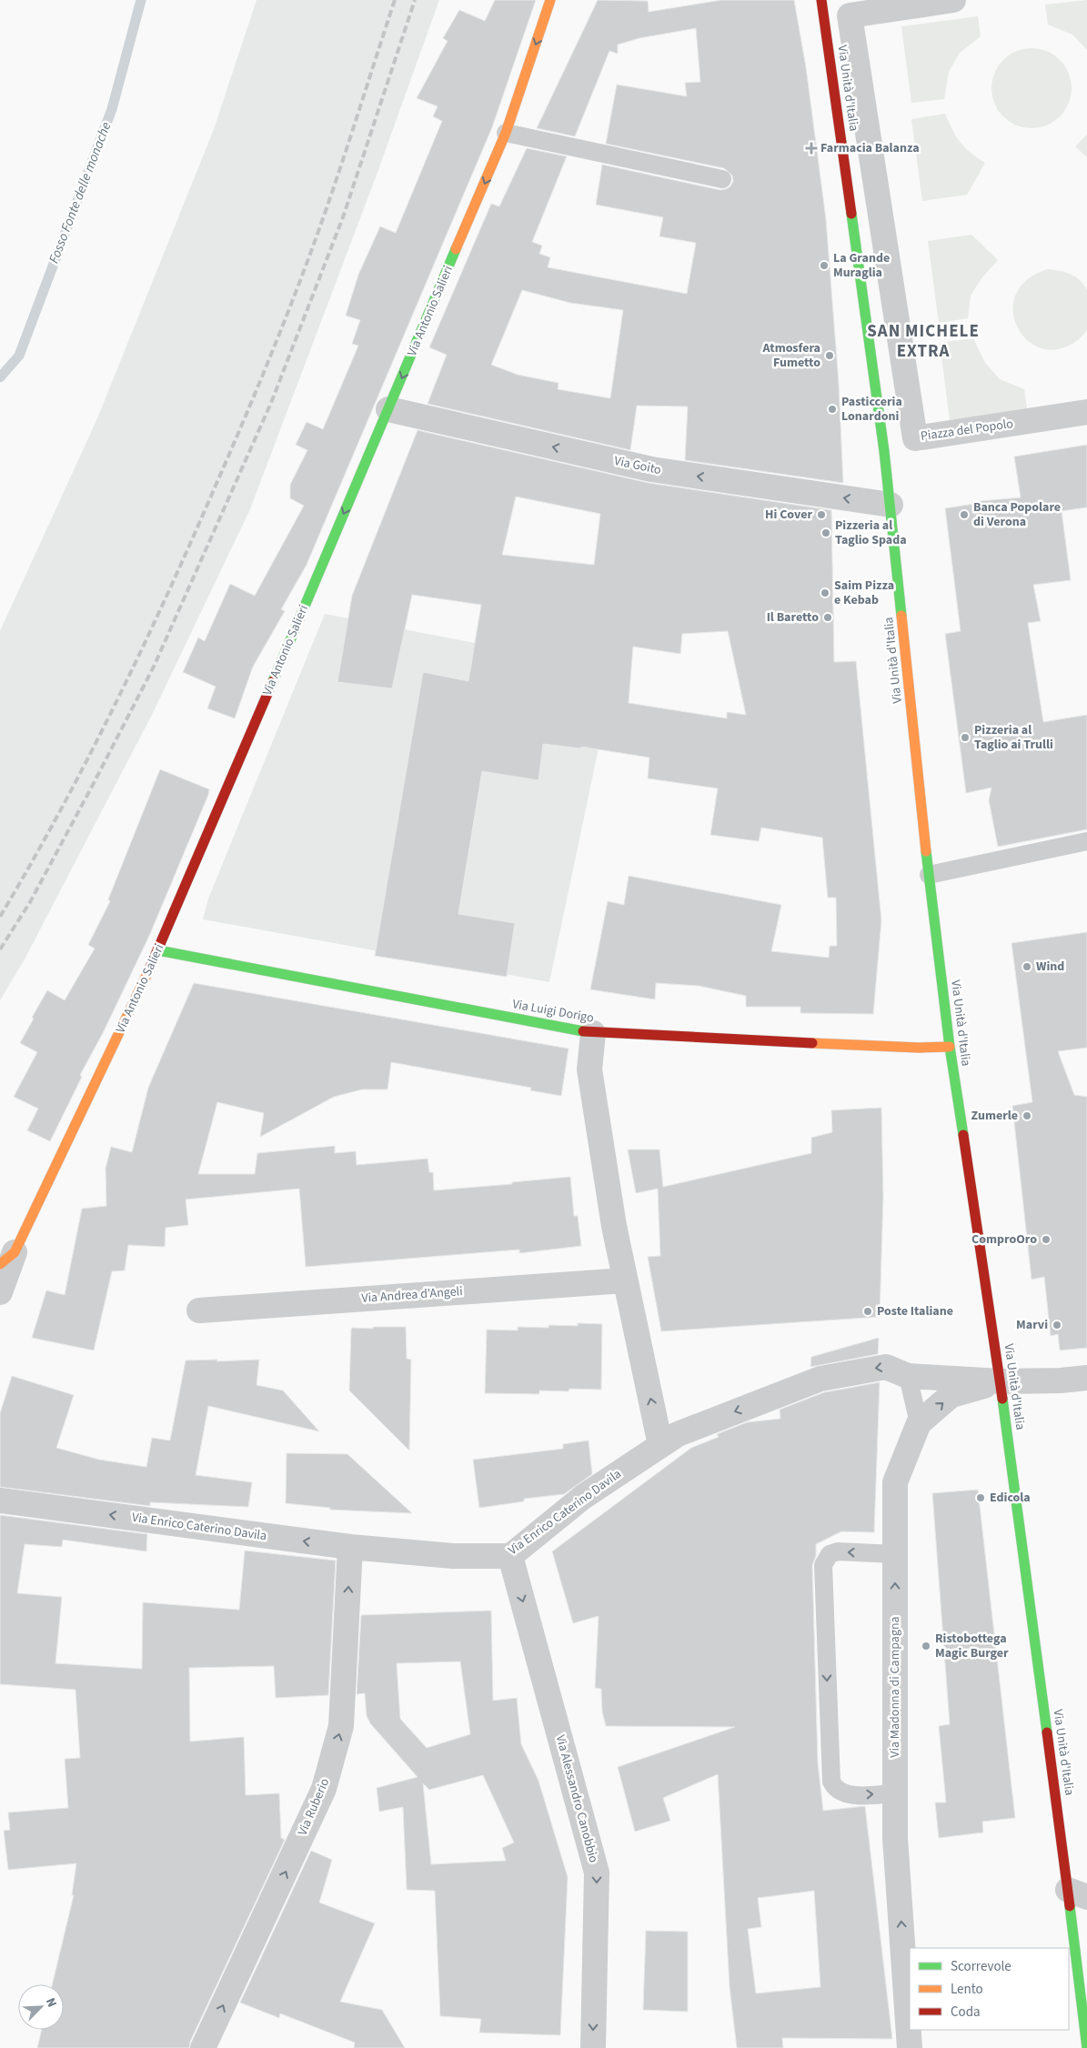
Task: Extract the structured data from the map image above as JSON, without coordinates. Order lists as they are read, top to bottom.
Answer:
{
  "streets": {
    "street": [
      "Via Unità d'Italia",
      "Via Antonio Salieri",
      "Piazza del Popolo",
      "Via Goito",
      "Via Luigi Dorigo",
      "Via Andrea d'Angeli",
      "Via Enrico Caterino Davila",
      "Via Madonna di Campagna",
      "Via Alessandro Canobbio",
      "Via Ruberio"
    ]
  },
  "crossings": [
    ["Via Unità d'Italia", "Piazza del Popolo"],
    ["Via Unità d'Italia", "Via Goito"],
    ["Via Unità d'Italia", "Via Luigi Dorigo"],
    ["Via Unità d'Italia", "Via Enrico Caterino Davila"],
    ["Via Unità d'Italia", "Via Madonna di Campagna"],
    ["Via Antonio Salieri", "Via Goito"],
    ["Via Antonio Salieri", "Via Luigi Dorigo"],
    ["Via Enrico Caterino Davila", "Via Madonna di Campagna"],
    ["Via Enrico Caterino Davila", "Via Alessandro Canobbio"],
    ["Via Enrico Caterino Davila", "Via Ruberio"]
  ],
  "one_way": [
    "Via Antonio Salieri",
    "Via Goito",
    "Via Enrico Caterino Davila",
    "Via Madonna di Campagna",
    "Via Alessandro Canobbio",
    "Via Ruberio"
  ],
  "districts": ["SAN MICHELE EXTRA"],
  "water": ["Fosso Fonte delle monache"],
  "places": {
    "health": ["Farmacia Balanza"],
    "other": [
      "La Grande Muraglia",
      "Atmosfera Fumetto",
      "Pasticceria Lonardoni",
      "Hi Cover",
      "Banca Popolare di Verona",
      "Pizzeria al Taglio Spada",
      "Saim Pizza e Kebab",
      "Il Baretto",
      "Pizzeria al Taglio ai Trulli",
      "Wind",
      "Zumerle",
      "ComproOro",
      "Poste Italiane",
      "Marvi",
      "Edicola",
      "Ristobottega Magic Burger"
    ]
  },
  "legend": ["Scorrevole", "Lento", "Coda"],
  "north": "top right"
}
